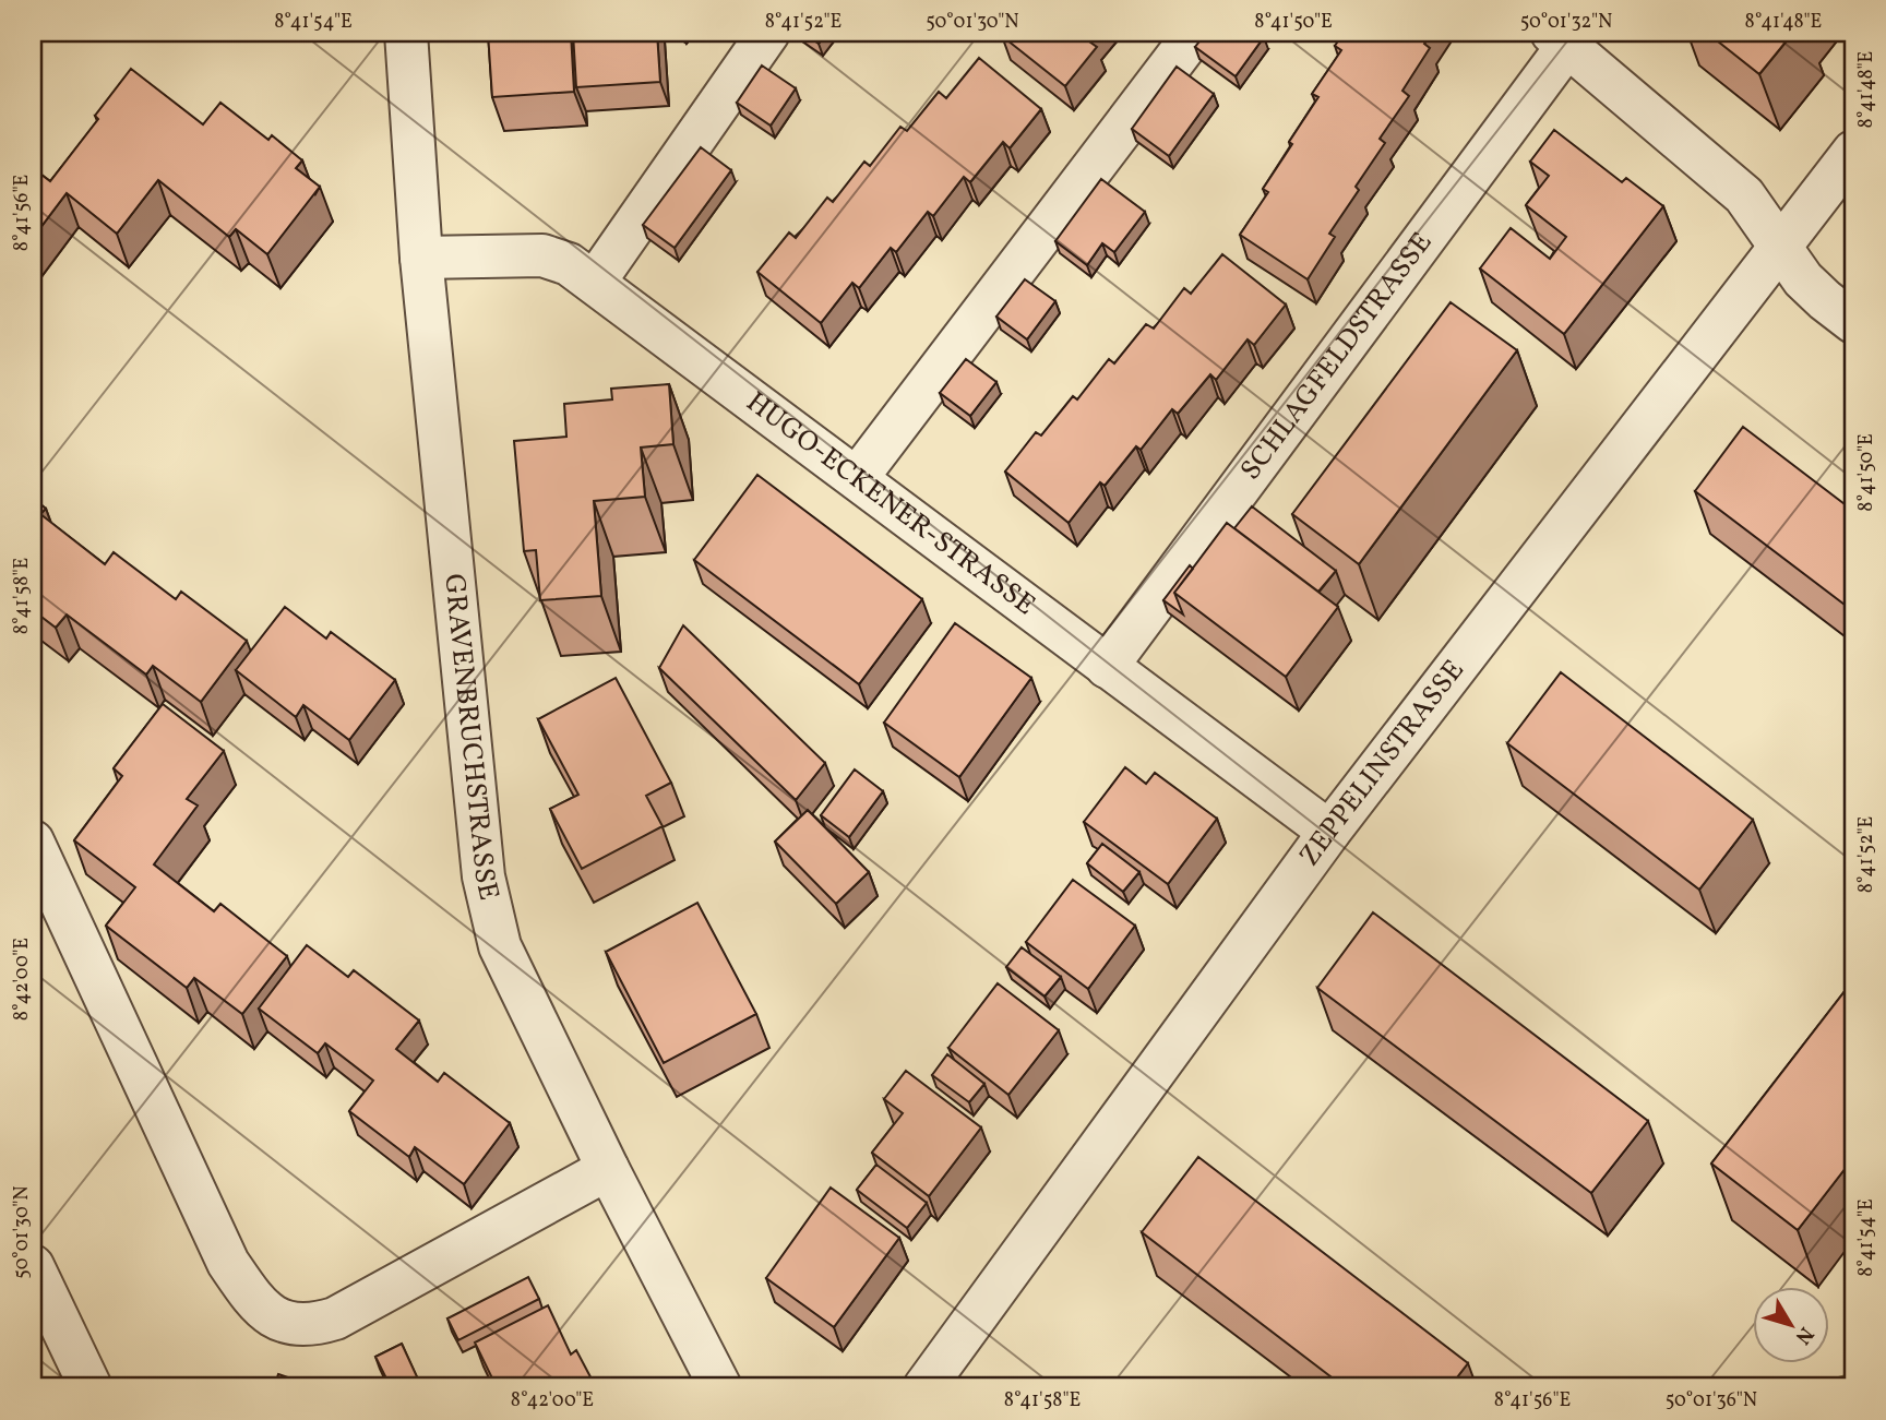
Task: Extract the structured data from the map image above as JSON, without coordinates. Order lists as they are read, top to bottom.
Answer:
{
  "streets": {
    "street": [
      "SCHLAGFELDSTRASSE",
      "HUGO-ECKENER-STRASSE",
      "GRAVENBRUCHSTRASSE",
      "ZEPPELINSTRASSE"
    ]
  },
  "crossings": [
    ["SCHLAGFELDSTRASSE", "HUGO-ECKENER-STRASSE"],
    ["SCHLAGFELDSTRASSE", "ZEPPELINSTRASSE"],
    ["HUGO-ECKENER-STRASSE", "GRAVENBRUCHSTRASSE"],
    ["HUGO-ECKENER-STRASSE", "ZEPPELINSTRASSE"]
  ],
  "north": "bottom right",
  "coordinates": [
    "8°41'54\"E",
    "8°41'52\"E",
    "50°01'30\"N",
    "8°41'50\"E",
    "50°01'32\"N",
    "8°41'48\"E",
    "8°41'56\"E",
    "8°41'58\"E",
    "8°42'00\"E",
    "50°01'36\"N"
  ]
}
